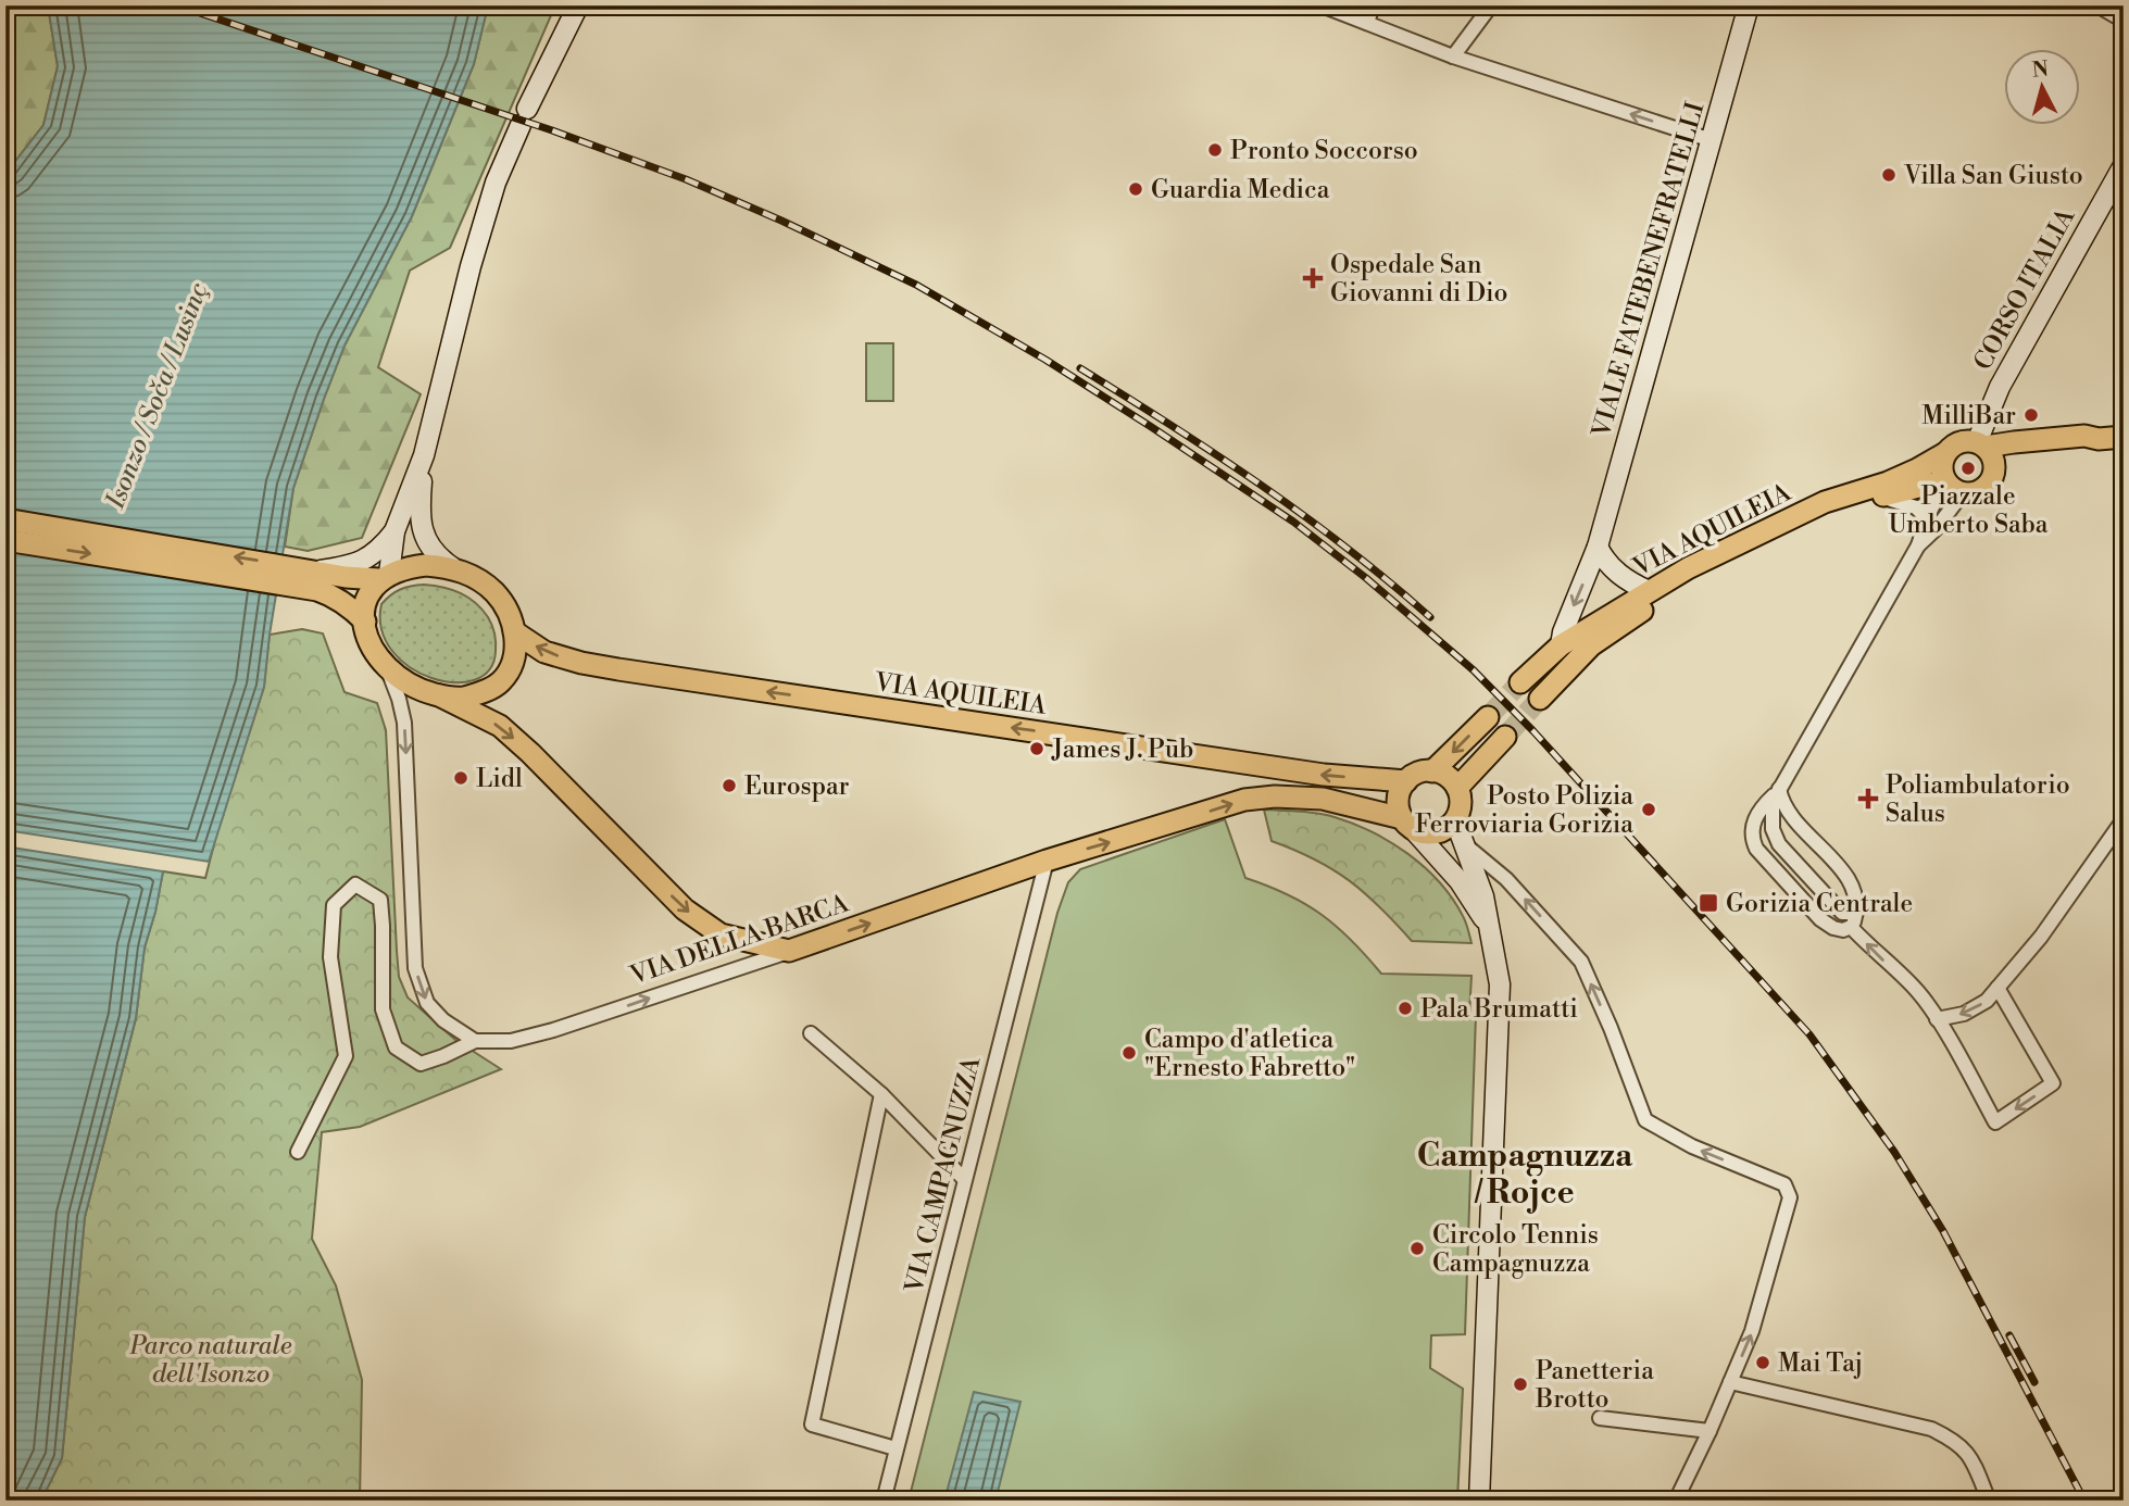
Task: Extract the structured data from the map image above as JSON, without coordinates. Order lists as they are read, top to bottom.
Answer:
{
  "streets": {
    "main road": [
      "VIALE FATEBENEFRATELLI",
      "CORSO ITALIA",
      "VIA AQUILEIA",
      "VIA DELLA BARCA"
    ],
    "street": ["VIA CAMPAGNUZZA"]
  },
  "crossings": [
    ["VIALE FATEBENEFRATELLI", "VIA AQUILEIA"],
    ["CORSO ITALIA", "VIA AQUILEIA"],
    ["VIA AQUILEIA", "VIA DELLA BARCA"],
    ["VIA DELLA BARCA", "VIA CAMPAGNUZZA"]
  ],
  "one_way": ["VIA AQUILEIA", "VIA DELLA BARCA"],
  "districts": ["Campagnuzza / Rojce"],
  "water": ["Isonzo / Soča / Lusinç"],
  "parks": ["Parco naturale dell'Isonzo"],
  "places": {
    "other": [
      "Pronto Soccorso",
      "Villa San Giusto",
      "Guardia Medica",
      "MilliBar",
      "Piazzale Umberto Saba",
      "James J. Pub",
      "Lidl",
      "Eurospar",
      "Posto Polizia Ferroviaria Gorizia",
      "Pala Brumatti",
      "Campo d'atletica \"Ernesto Fabretto\"",
      "Circolo Tennis Campagnuzza",
      "Mai Taj",
      "Panetteria Brotto"
    ],
    "health": ["Ospedale San Giovanni di Dio", "Poliambulatorio Salus"],
    "transit": ["Gorizia Centrale"]
  },
  "north": "top"
}
